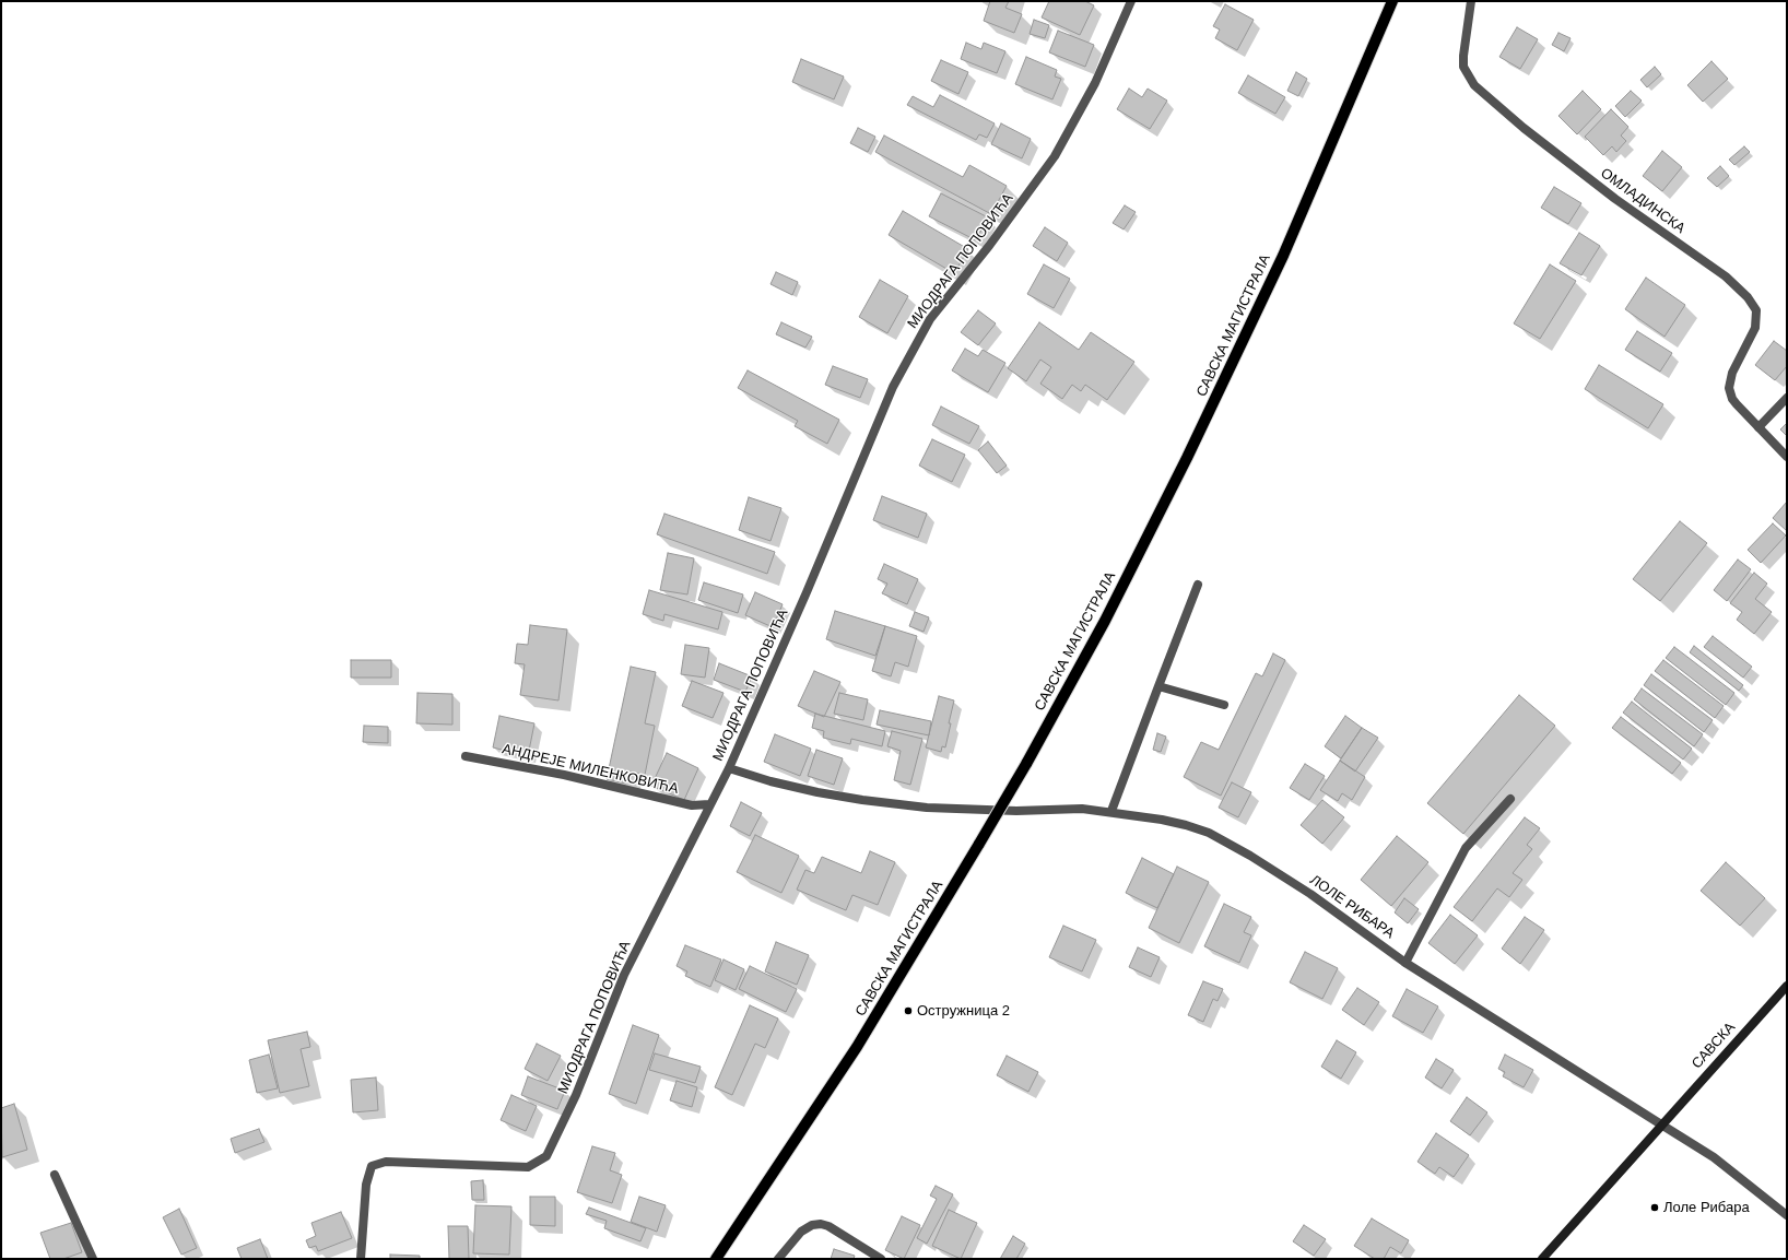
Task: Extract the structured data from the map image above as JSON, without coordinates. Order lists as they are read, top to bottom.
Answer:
{
  "streets": {
    "main road": ["САВСКА МАГИСТРАЛА"],
    "street": [
      "ОМЛАДИНСКА",
      "МИОДРАГА ПОПОВИЋА",
      "АНДРЕЈЕ МИЛЕНКОВИЋА",
      "ЛОЛЕ РИБАРА",
      "САВСКА"
    ]
  },
  "crossings": [
    ["МИОДРАГА ПОПОВИЋА", "АНДРЕЈЕ МИЛЕНКОВИЋА"],
    ["МИОДРАГА ПОПОВИЋА", "ЛОЛЕ РИБАРА"],
    ["ЛОЛЕ РИБАРА", "САВСКА"]
  ],
  "places": ["Остружница 2", "Лоле Рибара"]
}
